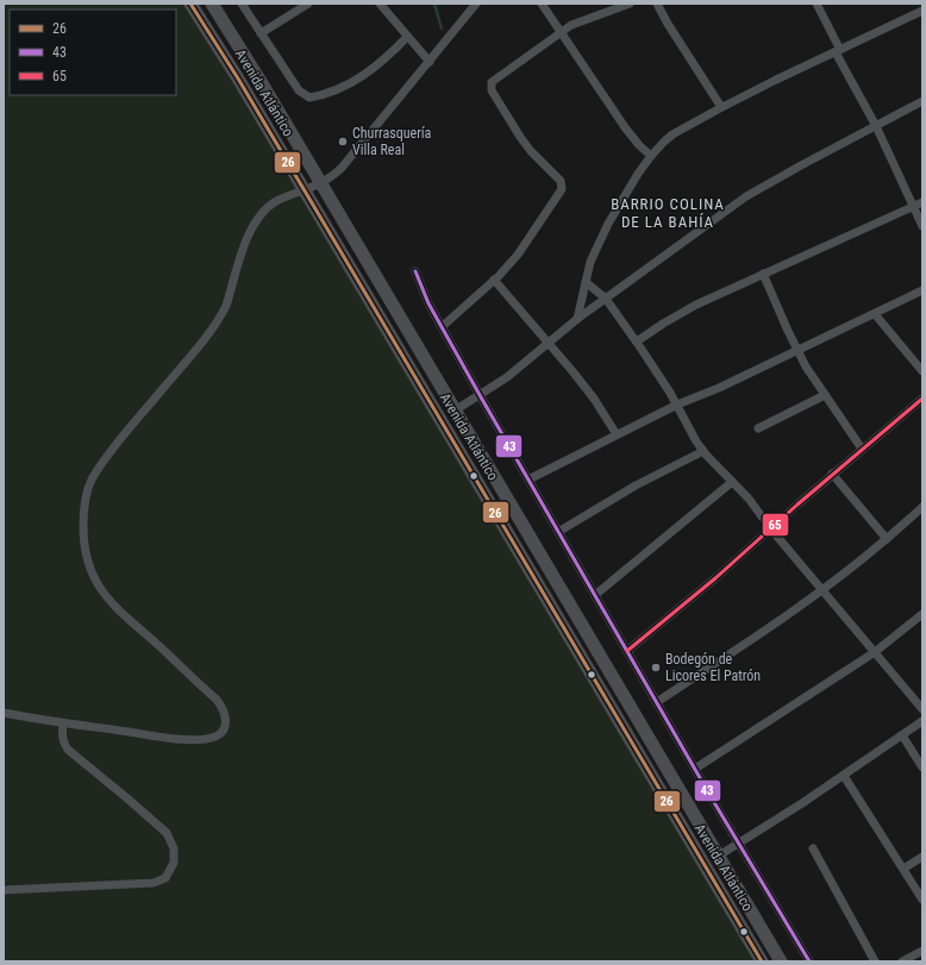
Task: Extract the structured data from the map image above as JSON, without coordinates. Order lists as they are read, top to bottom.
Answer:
{
  "streets": {
    "main road": ["Avenida Atlántico"]
  },
  "districts": ["BARRIO COLINA DE LA BAHÍA"],
  "places": ["Churrasquería Villa Real", "Bodegón de Licores El Patrón"],
  "lines": ["transit line 26", "transit line 43", "transit line 65"],
  "legend": ["26", "43", "65"]
}
